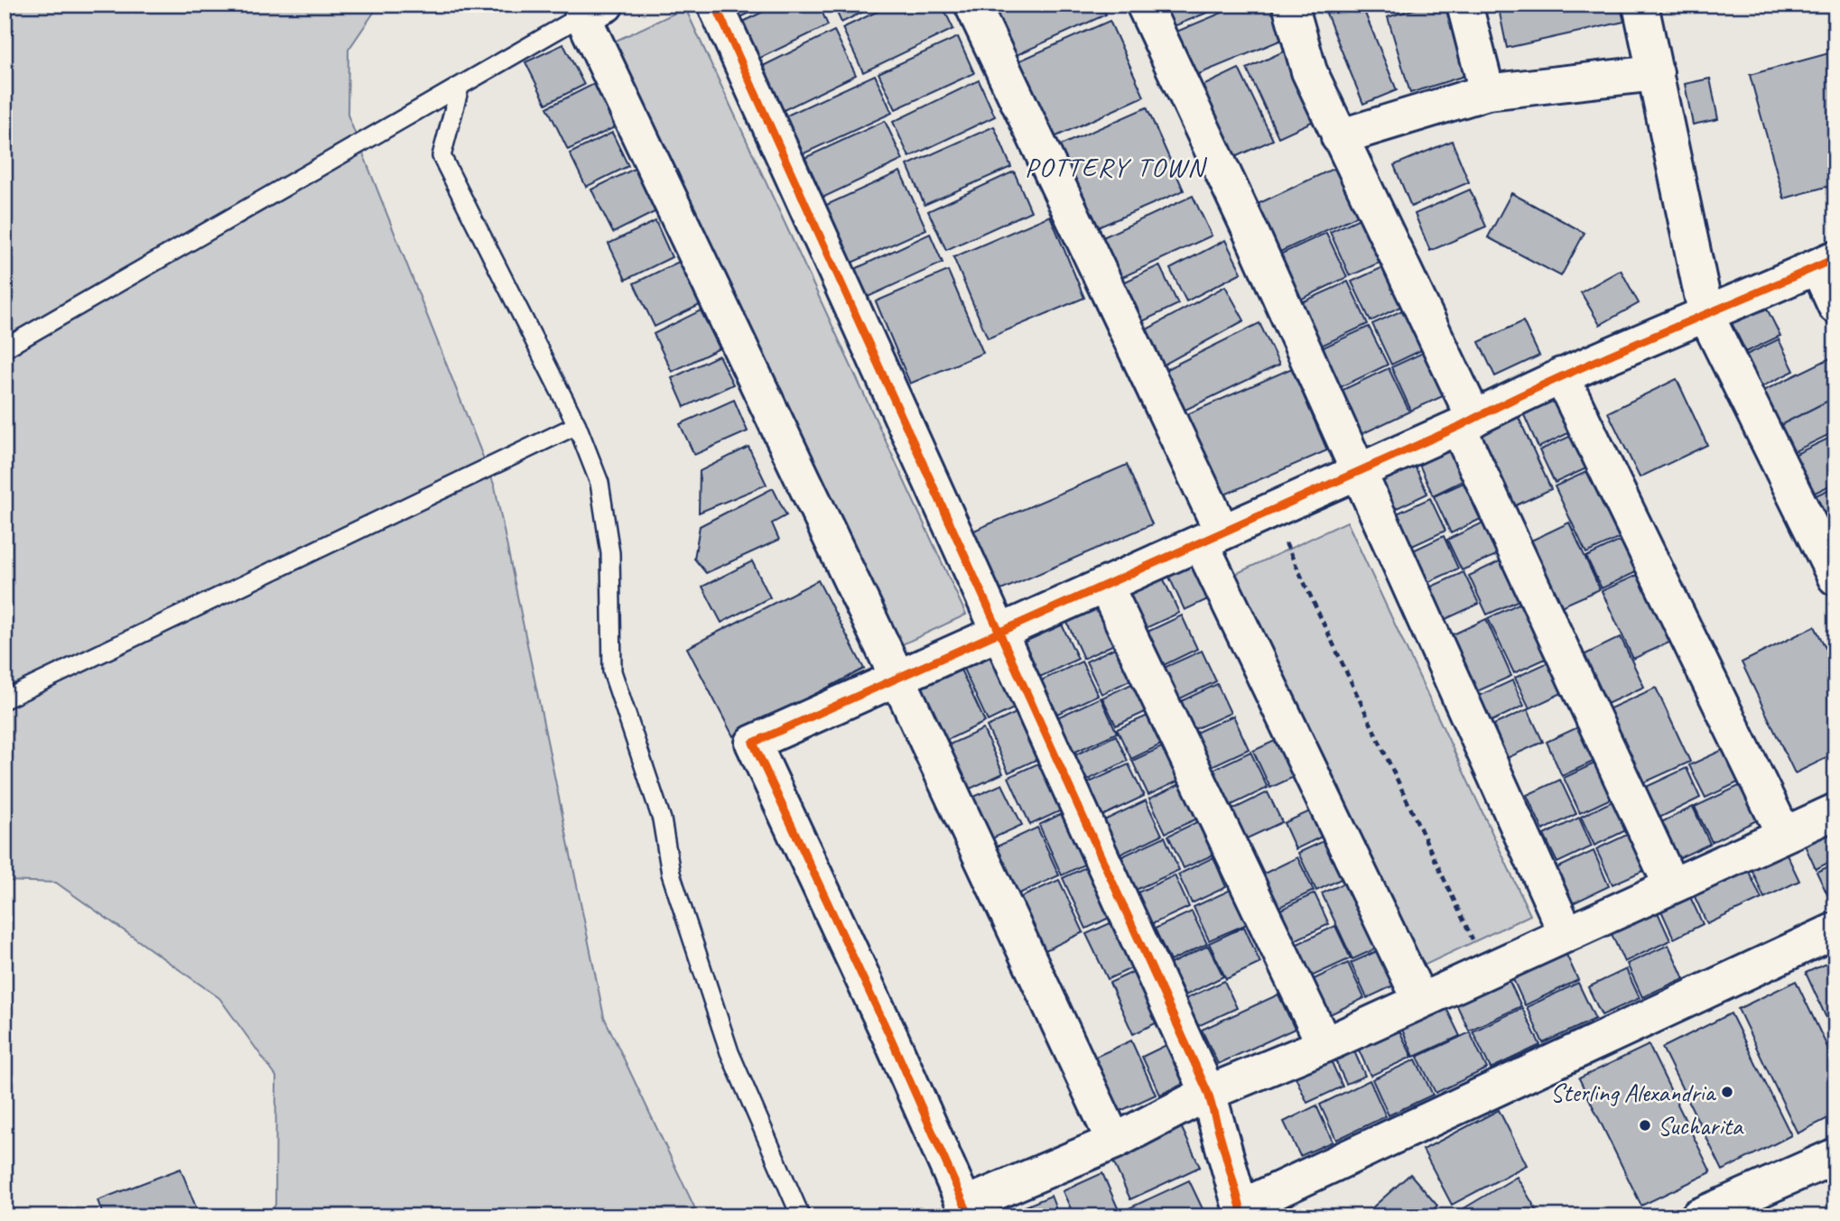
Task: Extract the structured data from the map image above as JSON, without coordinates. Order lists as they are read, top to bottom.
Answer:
{
  "districts": ["POTTERY TOWN"],
  "places": ["Sterling Alexandria", "Sucharita"]
}
